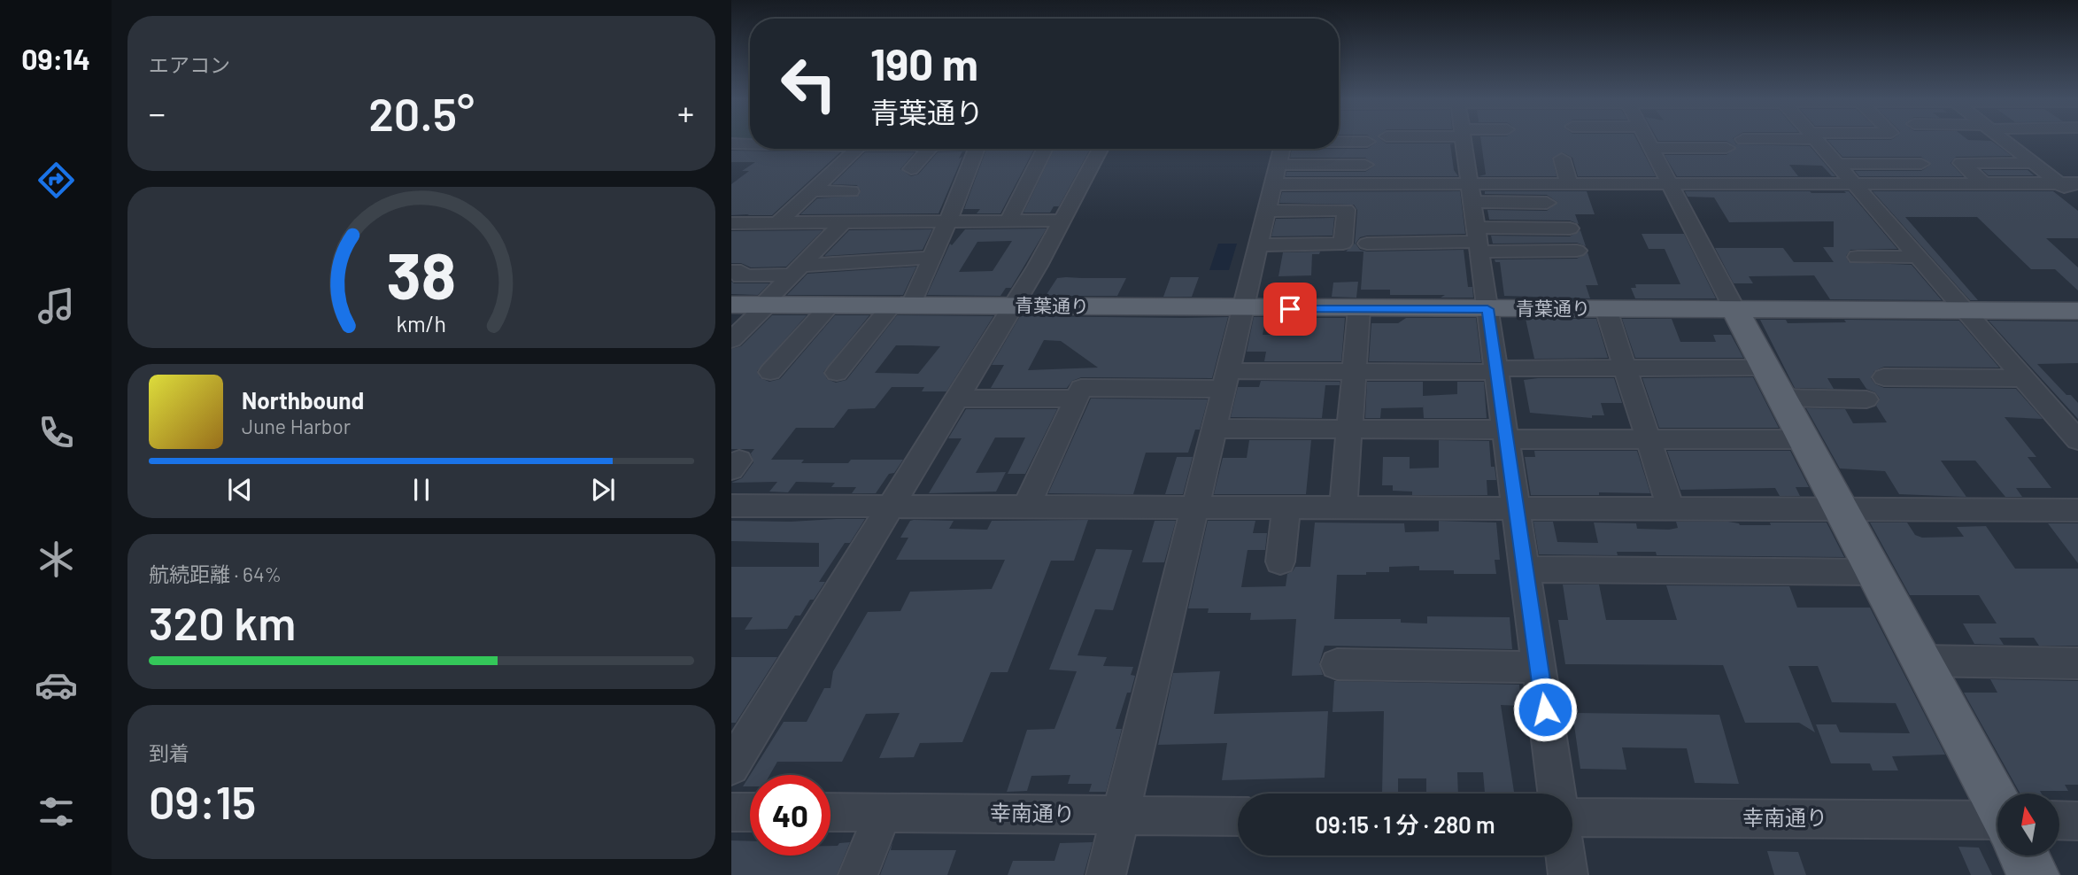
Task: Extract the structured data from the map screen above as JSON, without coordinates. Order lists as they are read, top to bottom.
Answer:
{
  "streets": {
    "main road": ["青葉通り"],
    "street": ["幸南通り"]
  },
  "north": "top",
  "page": {
    "tabs": "09:14",
    "tile": [
      "エアコン",
      ["航続距離 · 64%", "320 km"],
      ["到着", "09:15"]
    ],
    "turn": ["190 m", "青葉通り"],
    "heat": ["−", "20.5°", "+"],
    "song": ["Northbound", "June Harbor"],
    "limit": "40",
    "trip": "09:15 · 1 分 · 280 m",
    "gauge": ["38", "km/h"]
  }
}
